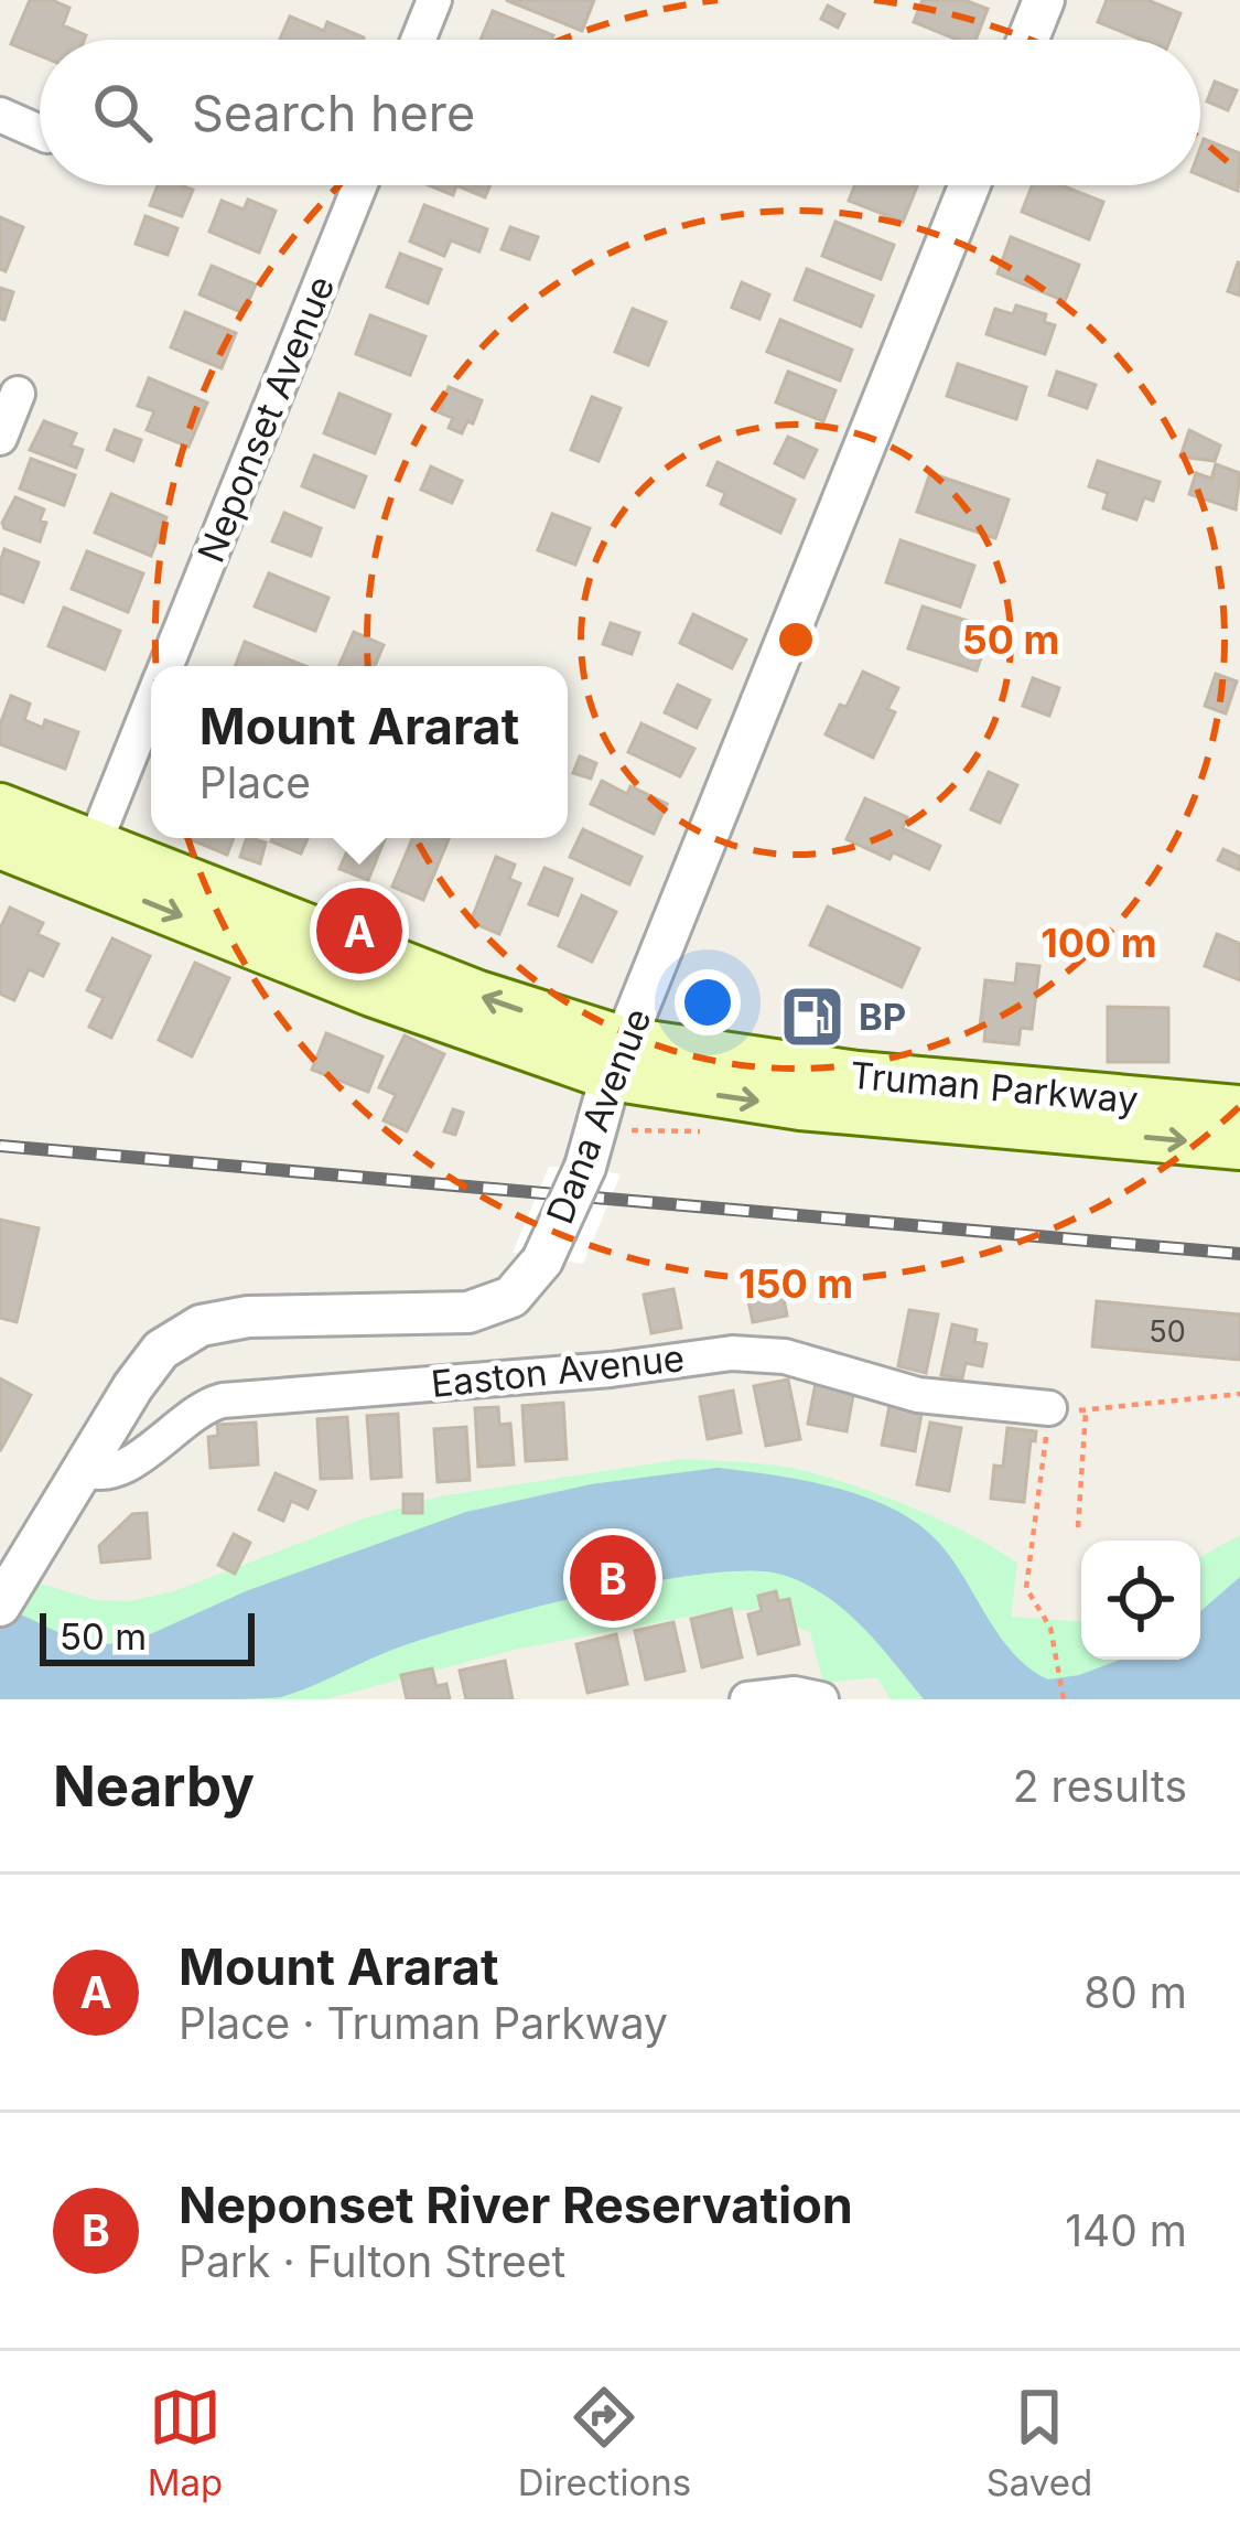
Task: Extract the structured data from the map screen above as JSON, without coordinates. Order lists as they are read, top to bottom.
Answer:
{
  "streets": {
    "main road": ["Truman Parkway"],
    "street": ["Neponset Avenue", "Dana Avenue", "Easton Avenue"]
  },
  "crossings": [
    ["Neponset Avenue", "Truman Parkway"],
    ["Truman Parkway", "Dana Avenue"],
    ["Dana Avenue", "Easton Avenue"]
  ],
  "places": {
    "fuel station": ["BP"]
  },
  "house_numbers": ["50"],
  "scale_bar": "50 m",
  "page": {
    "search": "Search here",
    "popup": ["Mount Ararat", "Place"],
    "pins": ["A", "B"],
    "scale": "50 m",
    "heading": ["Nearby", "2 results"],
    "list": [
      {
        "mark": "A",
        "name": "Mount Ararat",
        "note": "Place · Truman Parkway",
        "value": "80 m"
      },
      {
        "mark": "B",
        "name": "Neponset River Reservation",
        "note": "Park · Fulton Street",
        "value": "140 m"
      }
    ],
    "nav": ["Map", "Directions", "Saved"]
  },
  "rings": ["50 m", "100 m", "150 m"]
}
